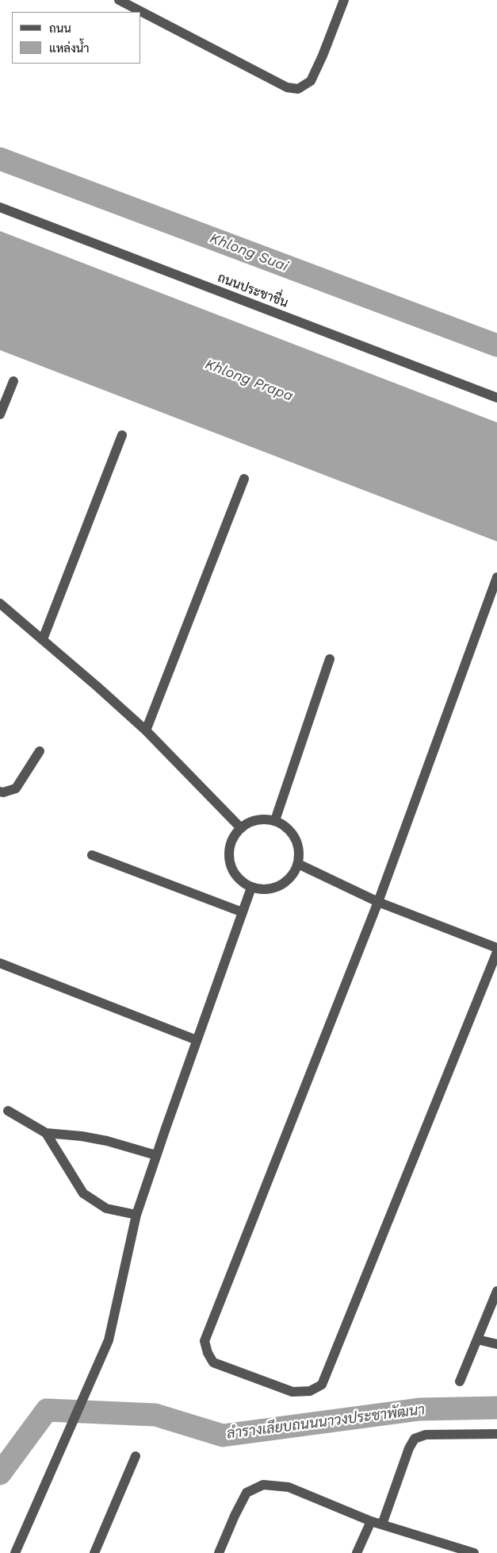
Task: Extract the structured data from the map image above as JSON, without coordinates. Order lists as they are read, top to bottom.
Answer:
{
  "streets": {
    "street": ["ถนนประชาชื่น"]
  },
  "water": ["Khlong Suai", "Khlong Prapa", "ลำรางเลียบถนนนาวงประชาพัฒนา"],
  "legend": ["ถนน", "แหล่งน้ำ"]
}
